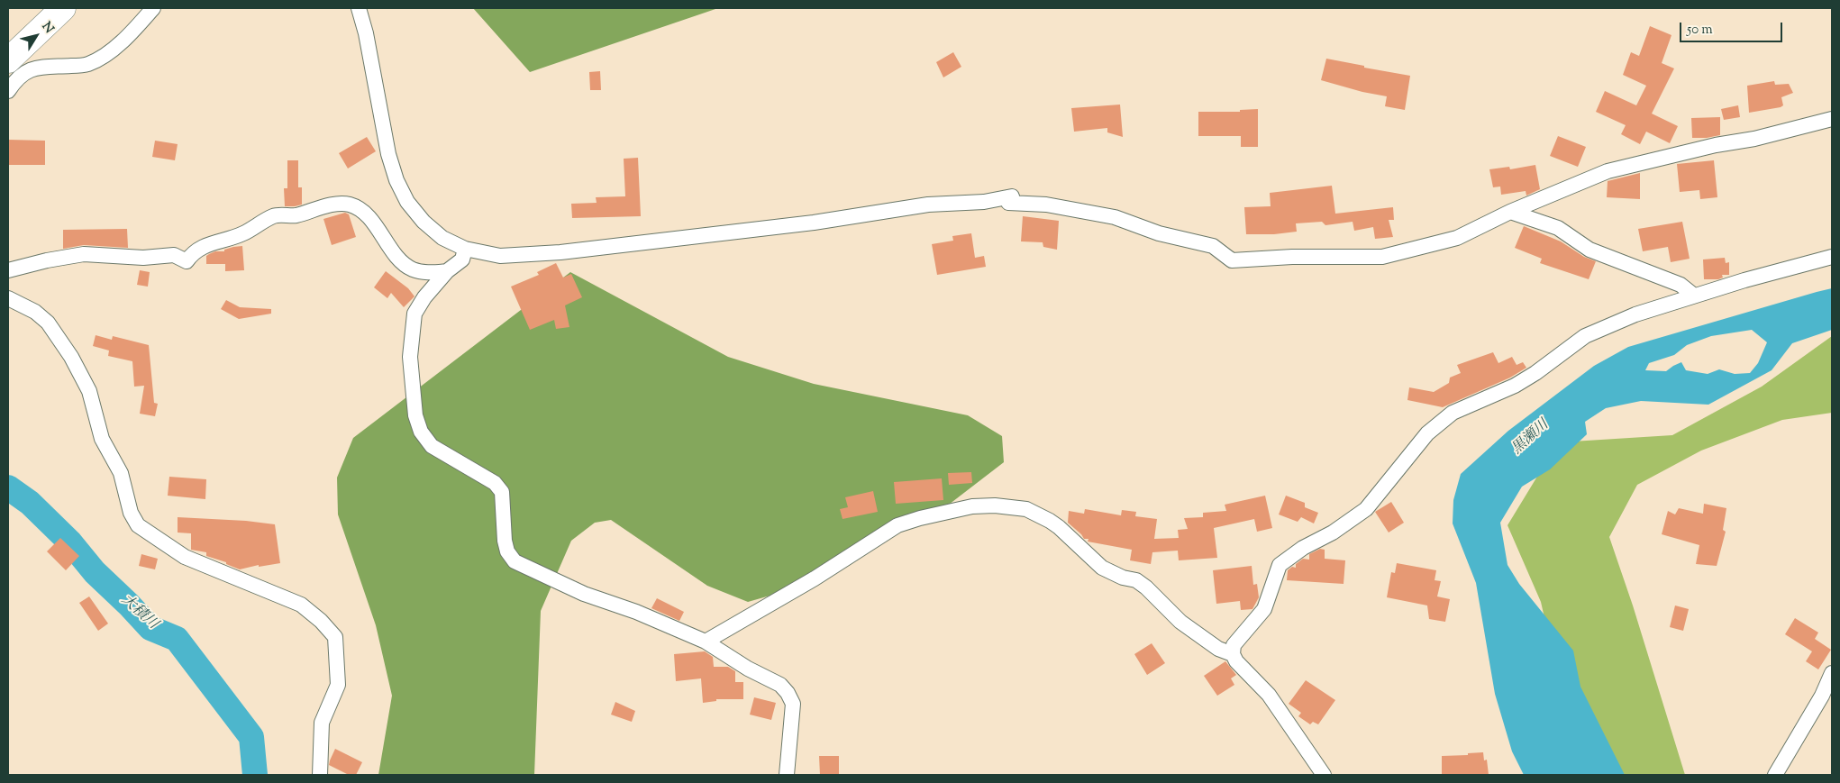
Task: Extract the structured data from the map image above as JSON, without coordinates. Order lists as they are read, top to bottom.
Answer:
{
  "water": ["黒瀬川", "大積川"],
  "scale_bar": "50 m",
  "north": "top right"
}
